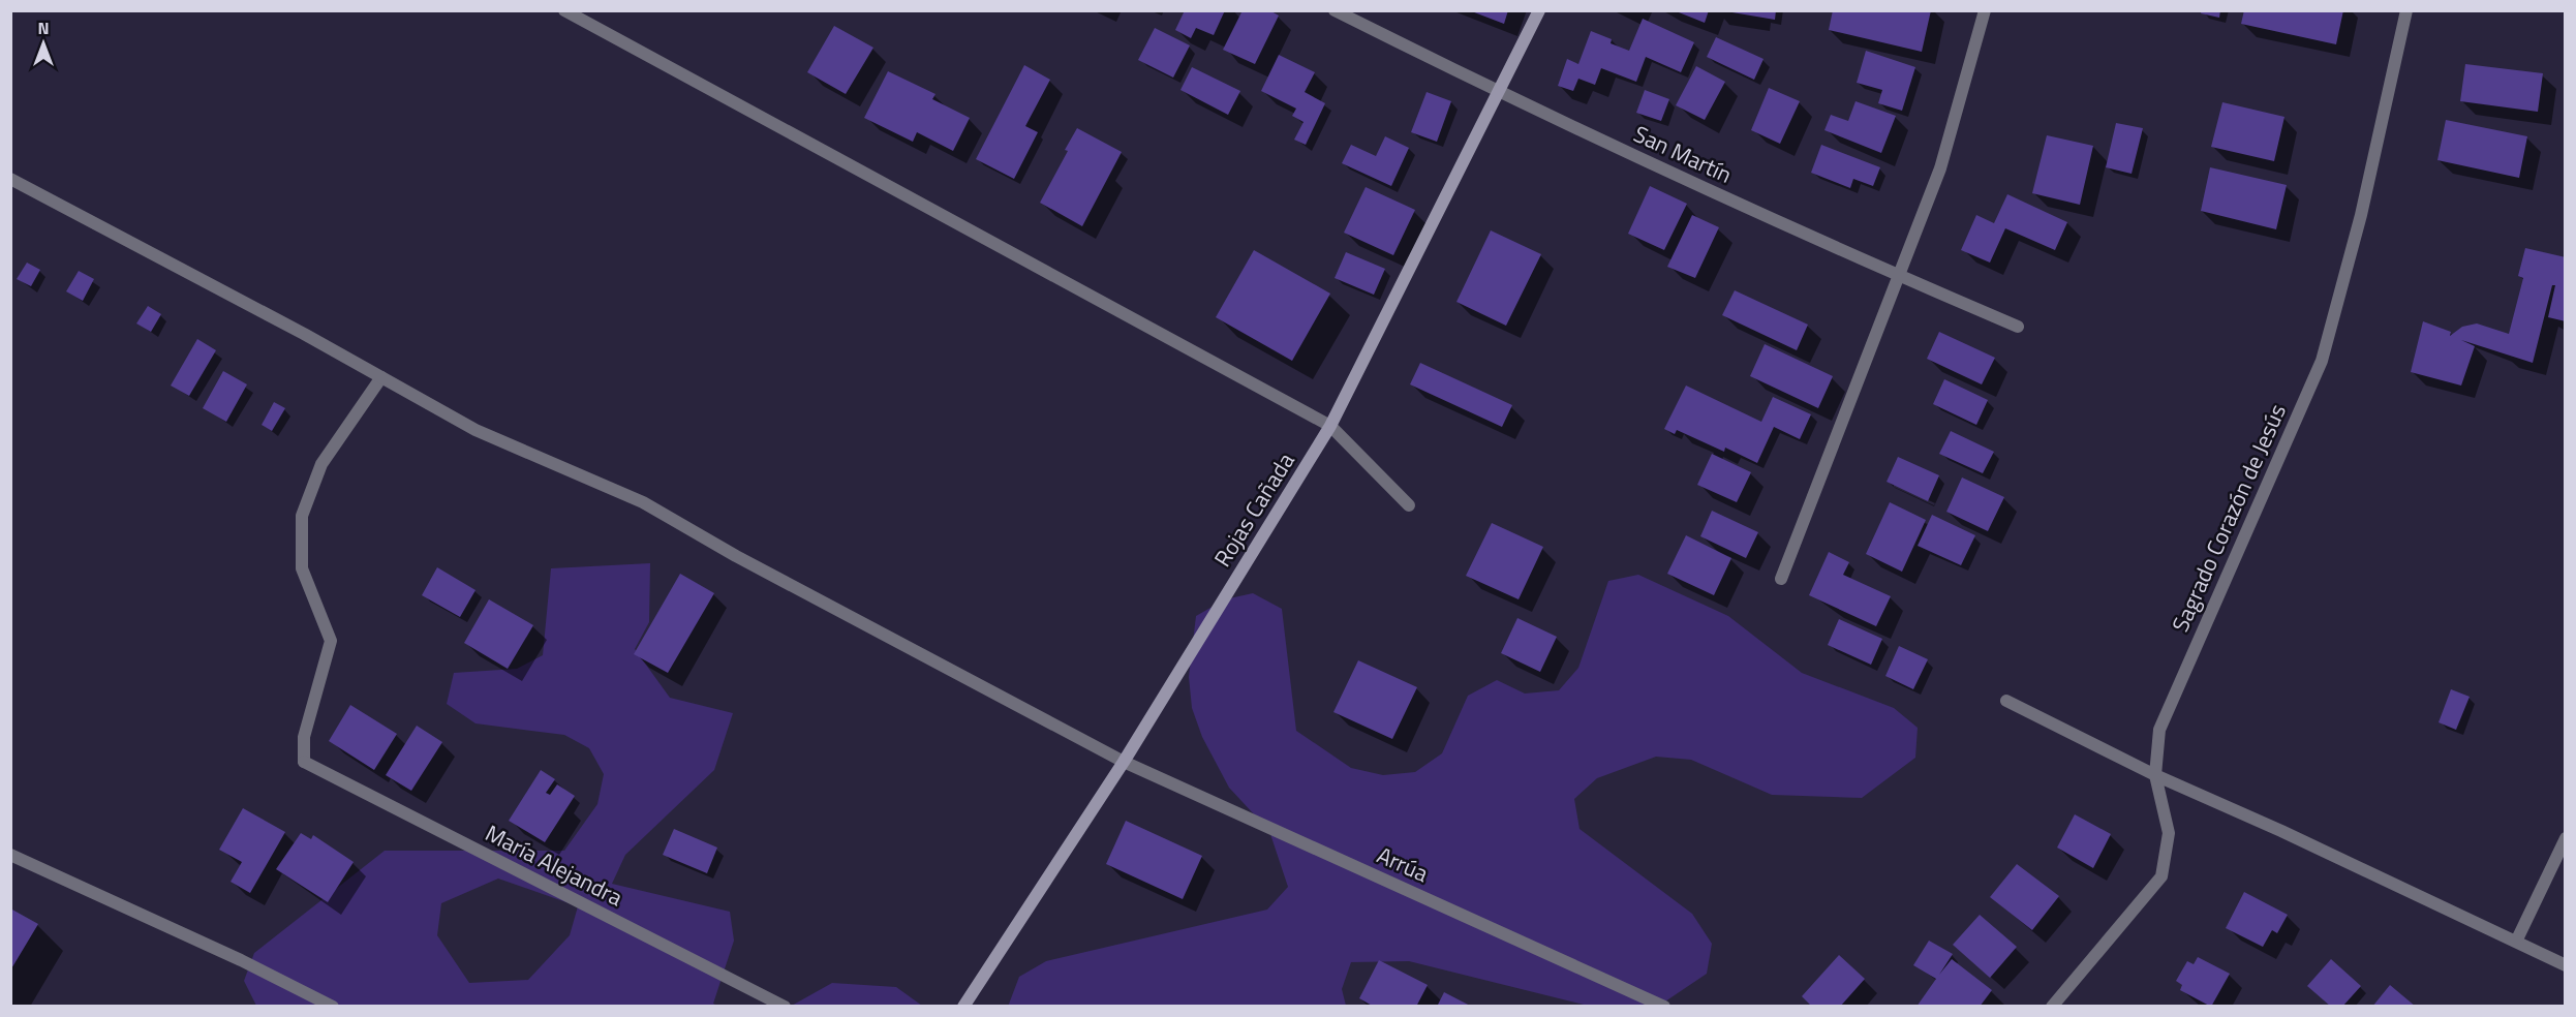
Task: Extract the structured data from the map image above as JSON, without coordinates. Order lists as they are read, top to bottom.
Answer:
{
  "streets": {
    "main road": ["Rojas Cañada"],
    "street": [
      "San Martín",
      "Sagrado Corazón de Jesús",
      "Arrúa",
      "María Alejandra"
    ]
  },
  "crossings": [
    ["San Martín", "Rojas Cañada"],
    ["Rojas Cañada", "Arrúa"],
    ["Arrúa", "María Alejandra"]
  ],
  "north": "top"
}
